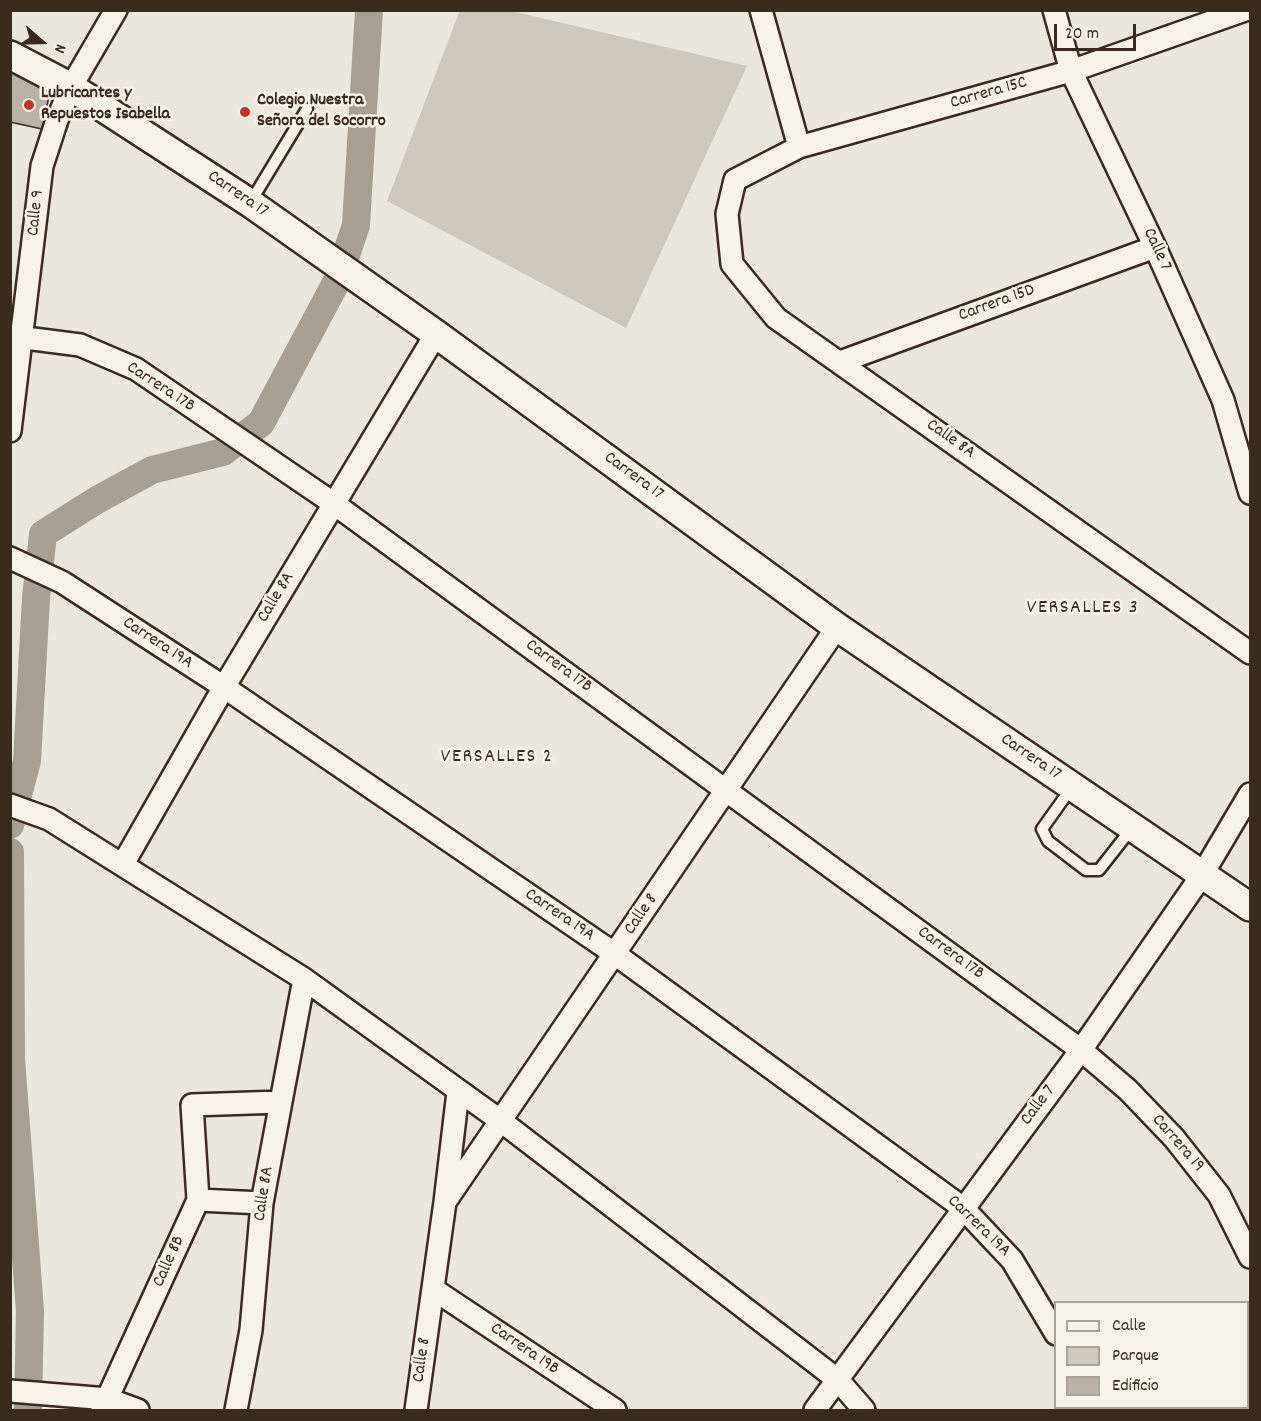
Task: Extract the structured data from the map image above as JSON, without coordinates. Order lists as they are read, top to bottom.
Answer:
{
  "streets": {
    "street": [
      "Carrera 15C",
      "Carrera 17",
      "Calle 9",
      "Calle 7",
      "Carrera 15D",
      "Carrera 17B",
      "Calle 8A",
      "Carrera 19A",
      "Calle 8",
      "Carrera 19",
      "Calle 8B",
      "Carrera 19B"
    ]
  },
  "crossings": [
    ["Carrera 15C", "Calle 7"],
    ["Carrera 15C", "Calle 8A"],
    ["Carrera 17", "Calle 9"],
    ["Carrera 17", "Calle 7"],
    ["Carrera 17", "Calle 8A"],
    ["Carrera 17", "Calle 8"],
    ["Calle 9", "Carrera 17B"],
    ["Calle 7", "Carrera 15D"],
    ["Calle 7", "Carrera 17B"],
    ["Calle 7", "Carrera 19A"],
    ["Calle 7", "Carrera 19"],
    ["Carrera 15D", "Calle 8A"],
    ["Carrera 17B", "Calle 8A"],
    ["Carrera 17B", "Calle 8"],
    ["Carrera 17B", "Carrera 19"],
    ["Calle 8A", "Carrera 19A"],
    ["Calle 8A", "Calle 8B"],
    ["Carrera 19A", "Calle 8"],
    ["Calle 8", "Carrera 19B"]
  ],
  "districts": ["VERSALLES 3", "VERSALLES 2"],
  "places": ["Lubricantes y Repuestos Isabella", "Colegio Nuestra Señora del Socorro"],
  "legend": ["Calle", "Parque", "Edificio"],
  "scale_bar": "20 m",
  "north": "right"
}
